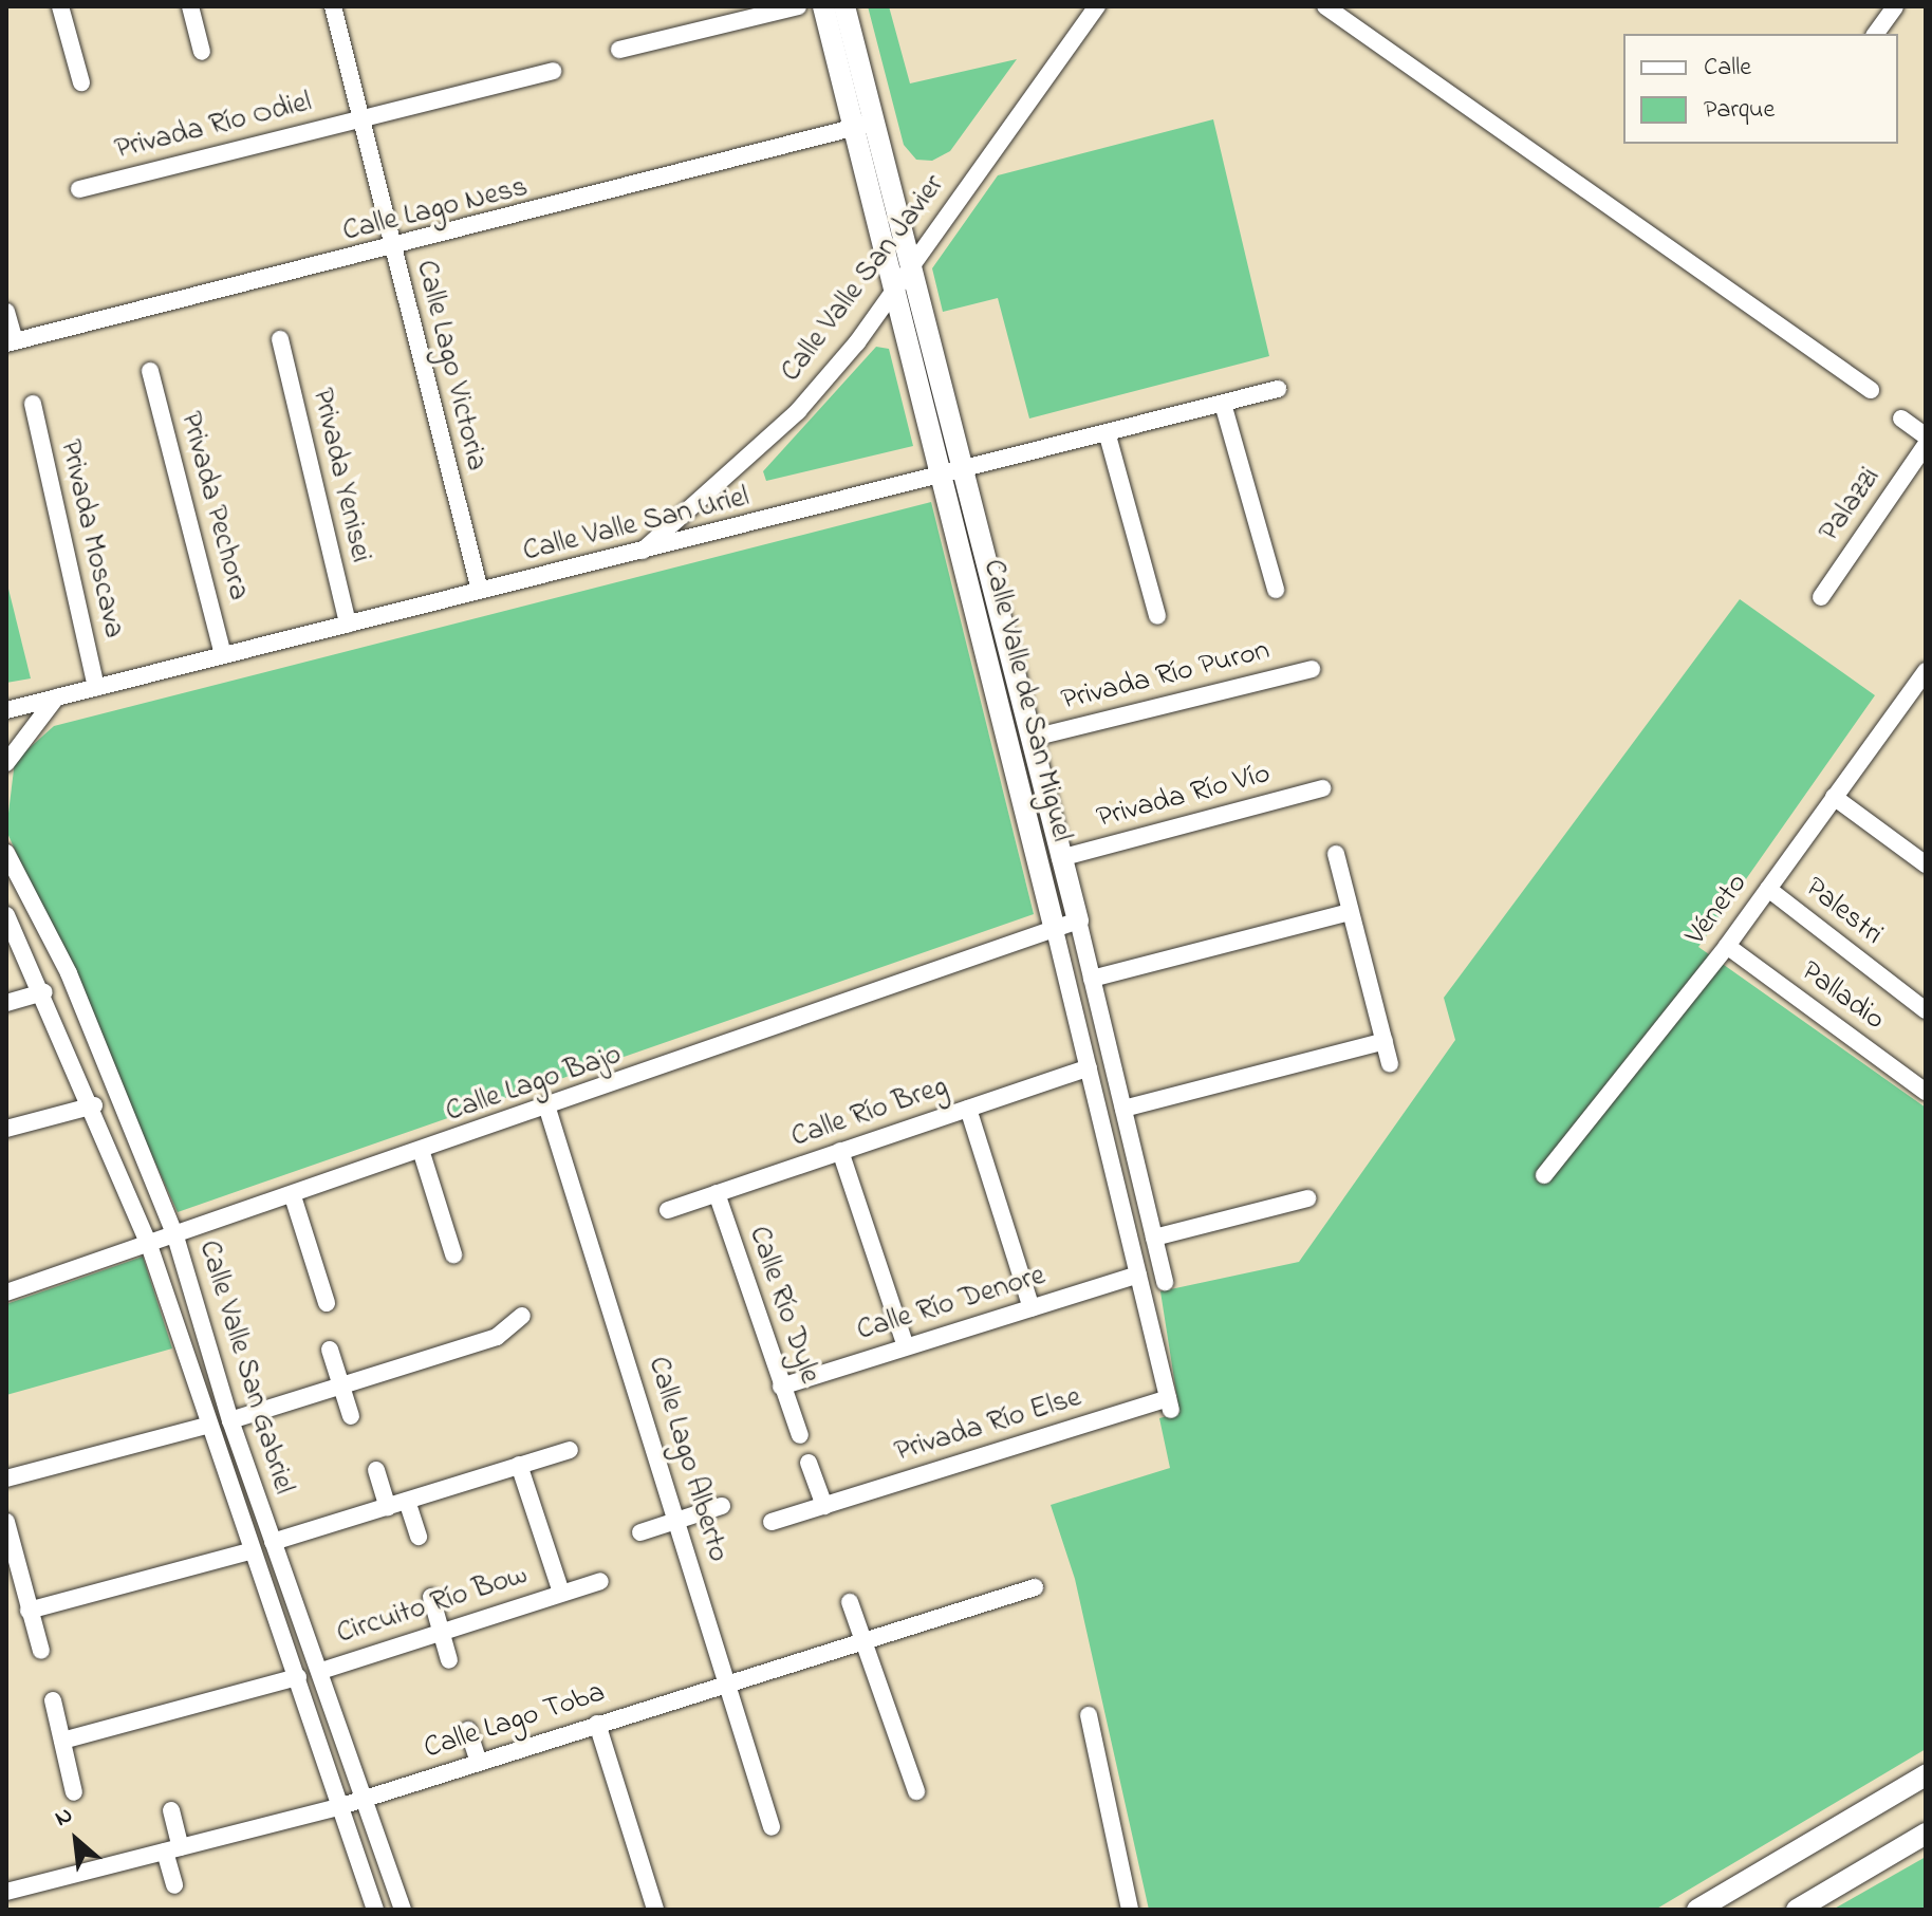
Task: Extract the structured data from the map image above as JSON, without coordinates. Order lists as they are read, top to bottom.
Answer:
{
  "streets": {
    "street": [
      "Privada Río Odiel",
      "Calle Lago Ness",
      "Calle Valle San Javier",
      "Calle Lago Victoria",
      "Privada Yenisei",
      "Palazzi",
      "Privada Pechora",
      "Calle Valle San Uriel",
      "Privada Moscava",
      "Privada Río Puron",
      "Calle Valle de San Miguel",
      "Privada Río Vío",
      "Véneto",
      "Palestri",
      "Palladio",
      "Calle Lago Bajo",
      "Calle Río Breg",
      "Calle Río Denore",
      "Calle Río Dyle",
      "Calle Valle San Gabriel",
      "Privada Río Else",
      "Calle Lago Alberto",
      "Circuito Río Bow",
      "Calle Lago Toba"
    ]
  },
  "crossings": [
    ["Privada Río Odiel", "Calle Lago Victoria"],
    ["Calle Lago Ness", "Calle Lago Victoria"],
    ["Calle Lago Ness", "Calle Valle de San Miguel"],
    ["Calle Valle San Javier", "Calle Valle San Uriel"],
    ["Calle Valle San Javier", "Calle Valle de San Miguel"],
    ["Calle Lago Victoria", "Calle Valle San Uriel"],
    ["Privada Yenisei", "Calle Valle San Uriel"],
    ["Privada Pechora", "Calle Valle San Uriel"],
    ["Calle Valle San Uriel", "Privada Moscava"],
    ["Calle Valle San Uriel", "Calle Valle de San Miguel"],
    ["Privada Río Puron", "Calle Valle de San Miguel"],
    ["Calle Valle de San Miguel", "Privada Río Vío"],
    ["Calle Valle de San Miguel", "Calle Lago Bajo"],
    ["Calle Valle de San Miguel", "Calle Río Breg"],
    ["Calle Valle de San Miguel", "Calle Río Denore"],
    ["Calle Valle de San Miguel", "Privada Río Else"],
    ["Véneto", "Palestri"],
    ["Véneto", "Palladio"],
    ["Calle Lago Bajo", "Calle Valle San Gabriel"],
    ["Calle Lago Bajo", "Calle Lago Alberto"],
    ["Calle Río Breg", "Calle Río Dyle"],
    ["Calle Río Denore", "Calle Río Dyle"],
    ["Calle Valle San Gabriel", "Circuito Río Bow"],
    ["Calle Valle San Gabriel", "Calle Lago Toba"],
    ["Calle Lago Alberto", "Calle Lago Toba"]
  ],
  "legend": ["Calle", "Parque"],
  "north": "top left"
}
